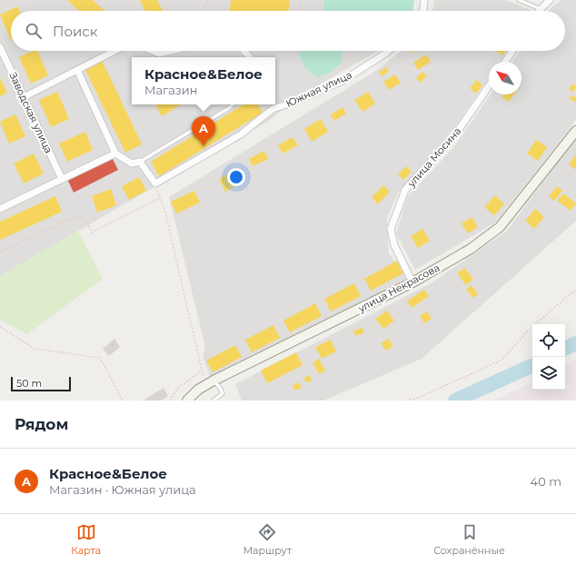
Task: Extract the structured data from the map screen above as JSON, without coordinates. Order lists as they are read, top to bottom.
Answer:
{
  "streets": {
    "main road": ["улица Некрасова"],
    "street": ["Южная улица", "Заводская улица", "улица Мосина"]
  },
  "crossings": [
    ["улица Мосина", "улица Некрасова"]
  ],
  "scale_bar": "50 m",
  "north": "top left",
  "page": {
    "search": "Поиск",
    "popup": ["Красное&Белое", "Магазин"],
    "pins": "A",
    "scale": "50 m",
    "heading": "Рядом",
    "list": [
      {
        "mark": "A",
        "name": "Красное&Белое",
        "note": "Магазин · Южная улица",
        "value": "40 m"
      }
    ],
    "nav": ["Карта", "Маршрут", "Сохранённые"]
  }
}
